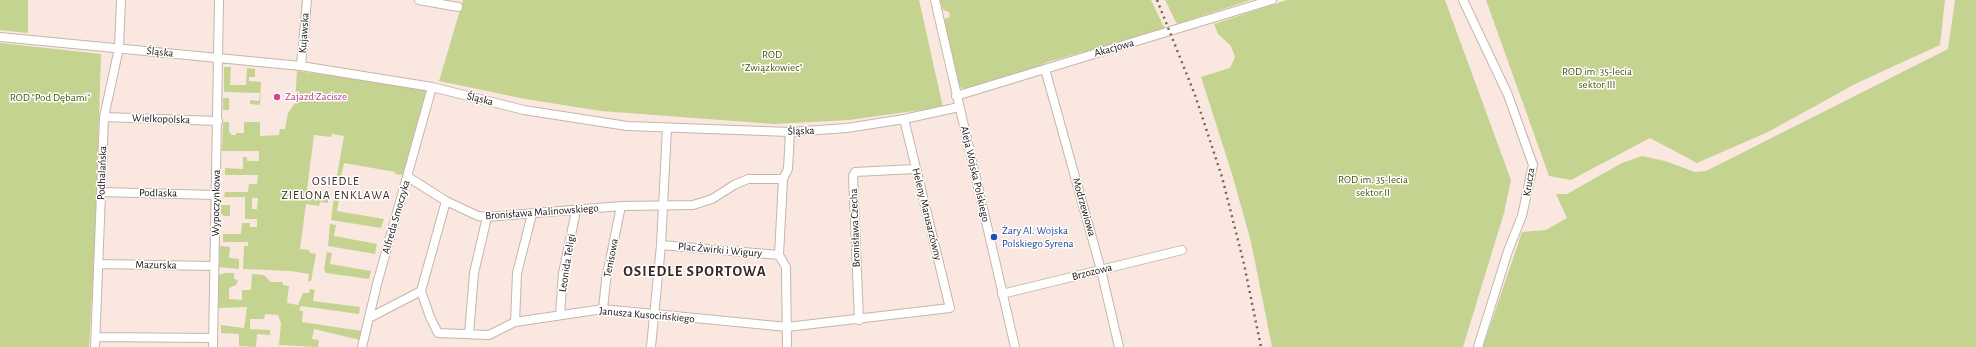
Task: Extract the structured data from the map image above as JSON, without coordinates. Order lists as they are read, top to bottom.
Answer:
{
  "streets": {
    "street": [
      "Kujawska",
      "Akacjowa",
      "Śląska",
      "Wielkopolska",
      "Podhalańska",
      "Aleja Wojska Polskiego",
      "Krucza",
      "Podlaska",
      "Wypoczynkowa",
      "Modrzewiowa",
      "Bronisława Malinowskiego",
      "Heleny Marusarzówny",
      "Alfreda Smoczyka",
      "Bronisława Czecha",
      "Plac Żwirki i Wigury",
      "Tenisowa",
      "Leonida Teligi",
      "Mazurska",
      "Brzozowa",
      "Janusza Kusocińskiego"
    ]
  },
  "crossings": [
    ["Kujawska", "Śląska"],
    ["Akacjowa", "Aleja Wojska Polskiego"],
    ["Akacjowa", "Modrzewiowa"],
    ["Śląska", "Podhalańska"],
    ["Śląska", "Aleja Wojska Polskiego"],
    ["Śląska", "Wypoczynkowa"],
    ["Śląska", "Heleny Marusarzówny"],
    ["Śląska", "Alfreda Smoczyka"],
    ["Wielkopolska", "Podhalańska"],
    ["Wielkopolska", "Wypoczynkowa"],
    ["Podhalańska", "Podlaska"],
    ["Podhalańska", "Mazurska"],
    ["Aleja Wojska Polskiego", "Brzozowa"],
    ["Podlaska", "Wypoczynkowa"],
    ["Wypoczynkowa", "Mazurska"],
    ["Modrzewiowa", "Brzozowa"],
    ["Bronisława Malinowskiego", "Alfreda Smoczyka"],
    ["Bronisława Malinowskiego", "Tenisowa"],
    ["Bronisława Malinowskiego", "Leonida Teligi"],
    ["Heleny Marusarzówny", "Bronisława Czecha"],
    ["Heleny Marusarzówny", "Janusza Kusocińskiego"],
    ["Bronisława Czecha", "Janusza Kusocińskiego"],
    ["Tenisowa", "Janusza Kusocińskiego"],
    ["Leonida Teligi", "Janusza Kusocińskiego"]
  ],
  "districts": ["OSIEDLE ZIELONA ENKLAWA", "OSIEDLE SPORTOWA"],
  "parks": [
    "ROD \"Związkowiec\"",
    "ROD im. 35-lecia sektor III",
    "ROD \"Pod Dębami\"",
    "ROD im. 35-lecia sektor II"
  ],
  "places": ["Zajazd Zacisze", "Żary Al. Wojska Polskiego Syrena"]
}
